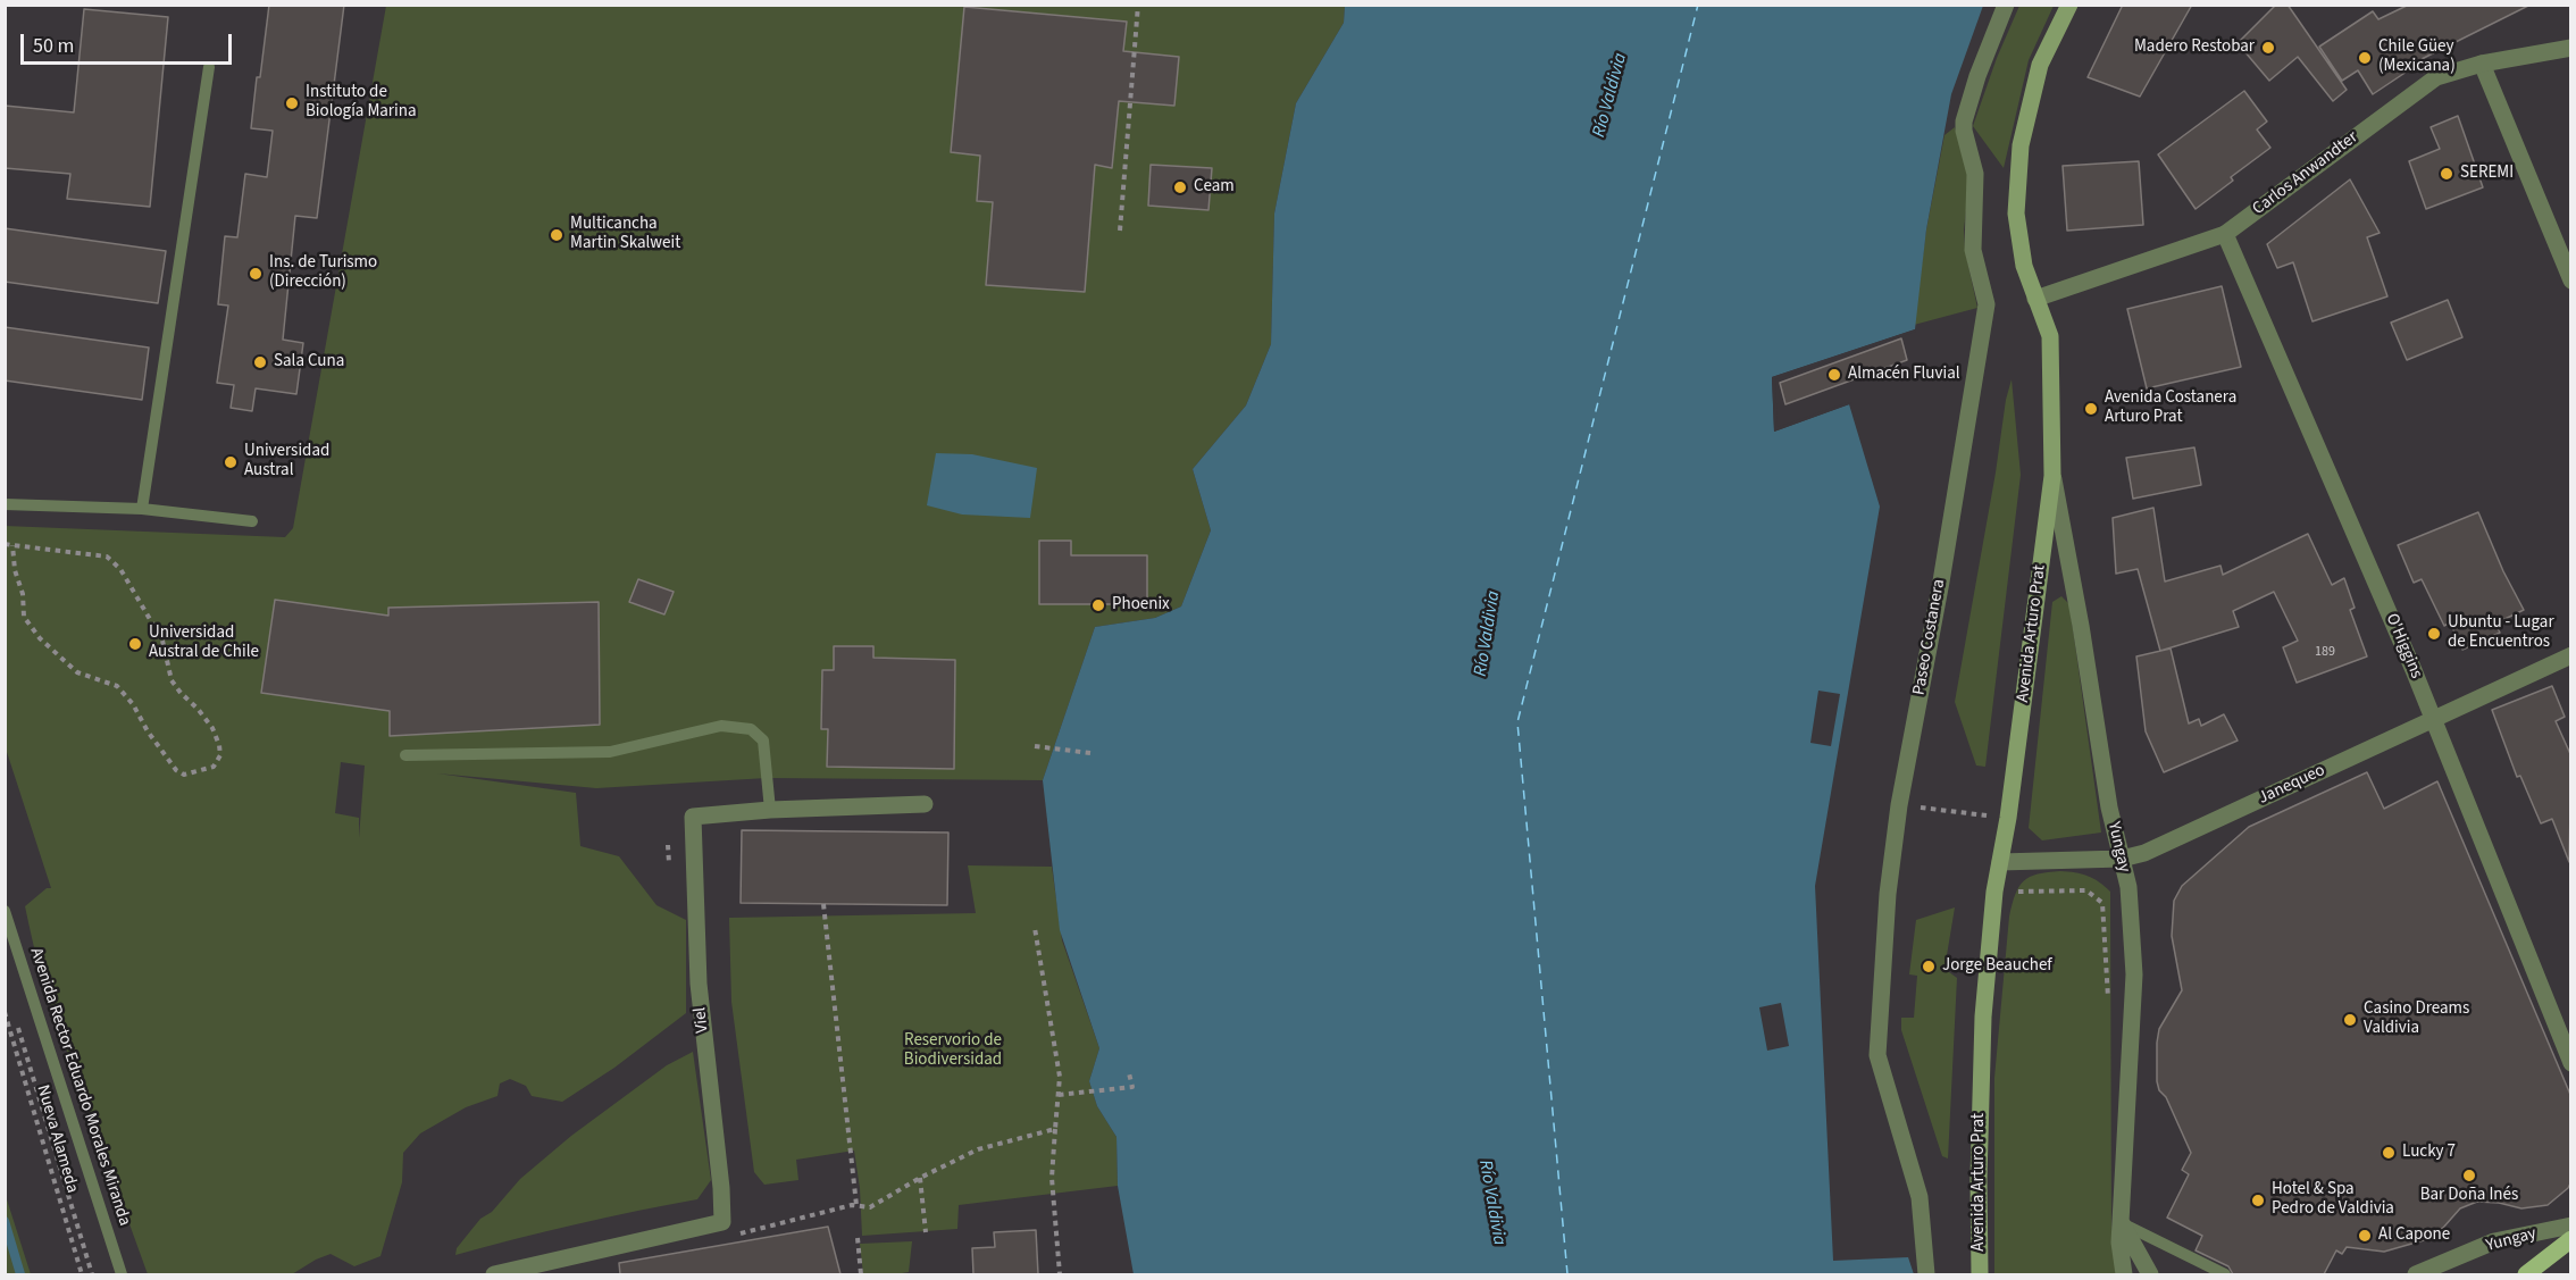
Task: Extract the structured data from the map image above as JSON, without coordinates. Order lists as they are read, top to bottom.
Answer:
{
  "streets": {
    "main road": ["Avenida Arturo Prat"],
    "street": [
      "Carlos Anwandter",
      "Paseo Costanera",
      "O'Higgins",
      "Janequeo",
      "Yungay",
      "Viel"
    ],
    "lane": ["Avenida Rector Eduardo Morales Miranda"],
    "path": ["Nueva Alameda"]
  },
  "crossings": [
    ["Carlos Anwandter", "Avenida Arturo Prat"],
    ["Carlos Anwandter", "O'Higgins"],
    ["Avenida Arturo Prat", "Janequeo"],
    ["Avenida Arturo Prat", "Yungay"],
    ["O'Higgins", "Janequeo"],
    ["Janequeo", "Yungay"]
  ],
  "water": ["Río Valdivia"],
  "parks": ["Reservorio de Biodiversidad"],
  "places": [
    "Madero Restobar",
    "Chile Güey (Mexicana)",
    "Instituto de Biología Marina",
    "SEREMI",
    "Ceam",
    "Multicancha Martin Skalweit",
    "Ins. de Turismo (Dirección)",
    "Sala Cuna",
    "Almacén Fluvial",
    "Avenida Costanera Arturo Prat",
    "Universidad Austral",
    "Phoenix",
    "Ubuntu - Lugar de Encuentros",
    "Universidad Austral de Chile",
    "Jorge Beauchef",
    "Casino Dreams Valdivia",
    "Lucky 7",
    "Bar Doña Inés",
    "Hotel & Spa Pedro de Valdivia",
    "Al Capone"
  ],
  "house_numbers": ["189"],
  "scale_bar": "50 m"
}
